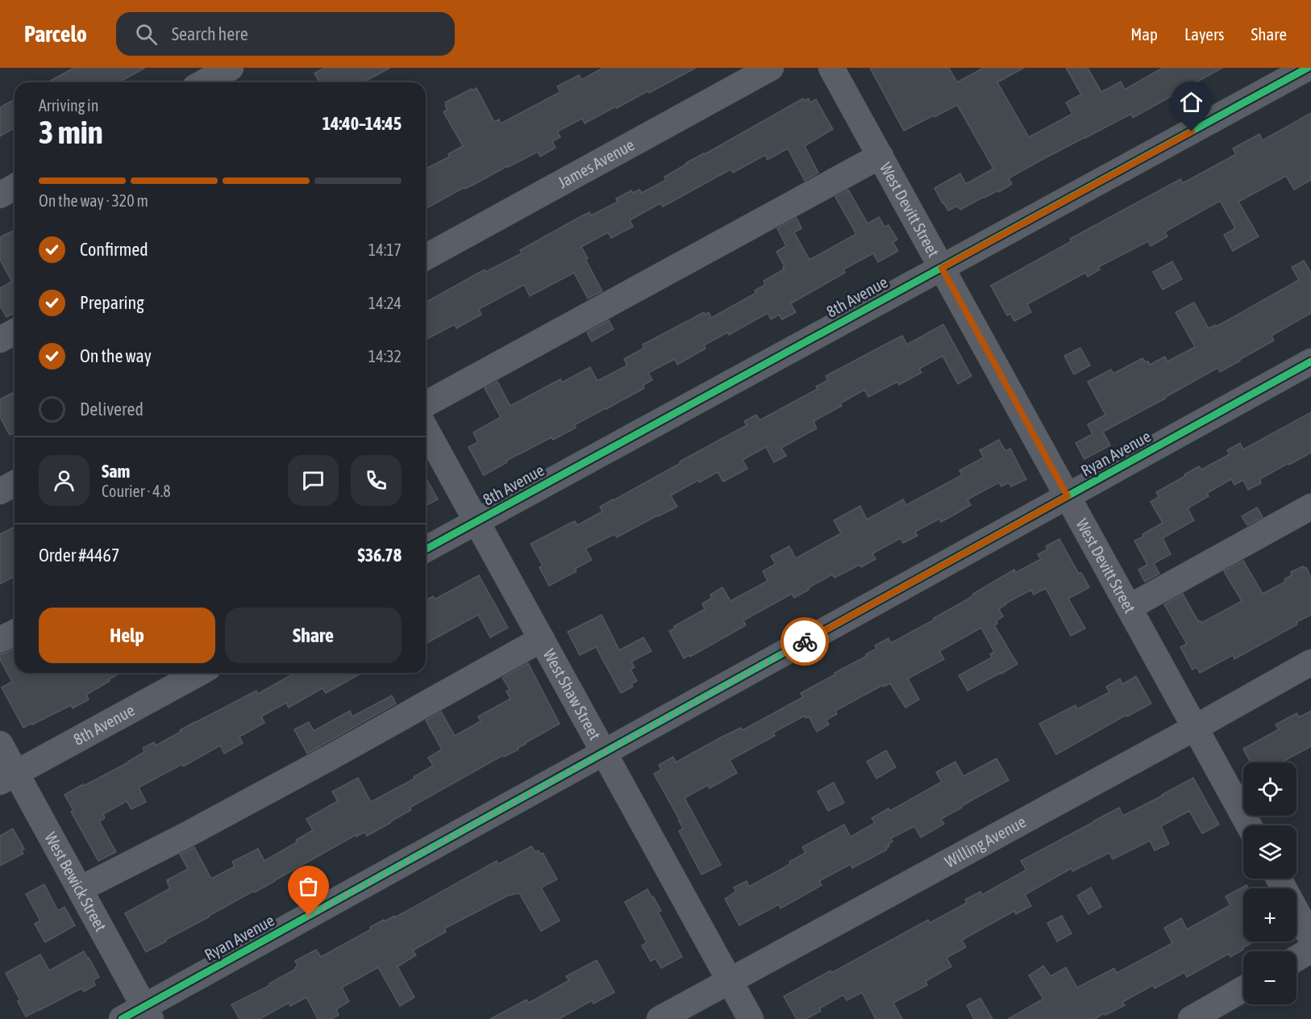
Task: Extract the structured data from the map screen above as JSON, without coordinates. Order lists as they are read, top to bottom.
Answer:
{
  "streets": {
    "street": [
      "James Avenue",
      "West Devitt Street",
      "8th Avenue",
      "Ryan Avenue",
      "West Shaw Street",
      "Willing Avenue",
      "West Bewick Street"
    ]
  },
  "crossings": [
    ["West Devitt Street", "8th Avenue"],
    ["West Devitt Street", "Ryan Avenue"],
    ["West Devitt Street", "Willing Avenue"],
    ["8th Avenue", "West Shaw Street"],
    ["8th Avenue", "West Bewick Street"],
    ["Ryan Avenue", "West Shaw Street"],
    ["Ryan Avenue", "West Bewick Street"],
    ["West Shaw Street", "Willing Avenue"]
  ],
  "page": {
    "header": "Parcelo",
    "search": "Search here",
    "nav": ["Map", "Layers", "Share"],
    "heading": ["3 min", "Arriving in", "14:40–14:45"],
    "panel": [
      "Sam",
      "Courier · 4.8",
      "Order #4467",
      "$36.78"
    ],
    "bar": "On the way · 320 m",
    "list": [
      ["Confirmed", "14:17"],
      ["Preparing", "14:24"],
      ["On the way", "14:32"],
      "Delivered"
    ],
    "buttons": ["Help", "Share"],
    "map_buttons": ["+", "−"]
  }
}
